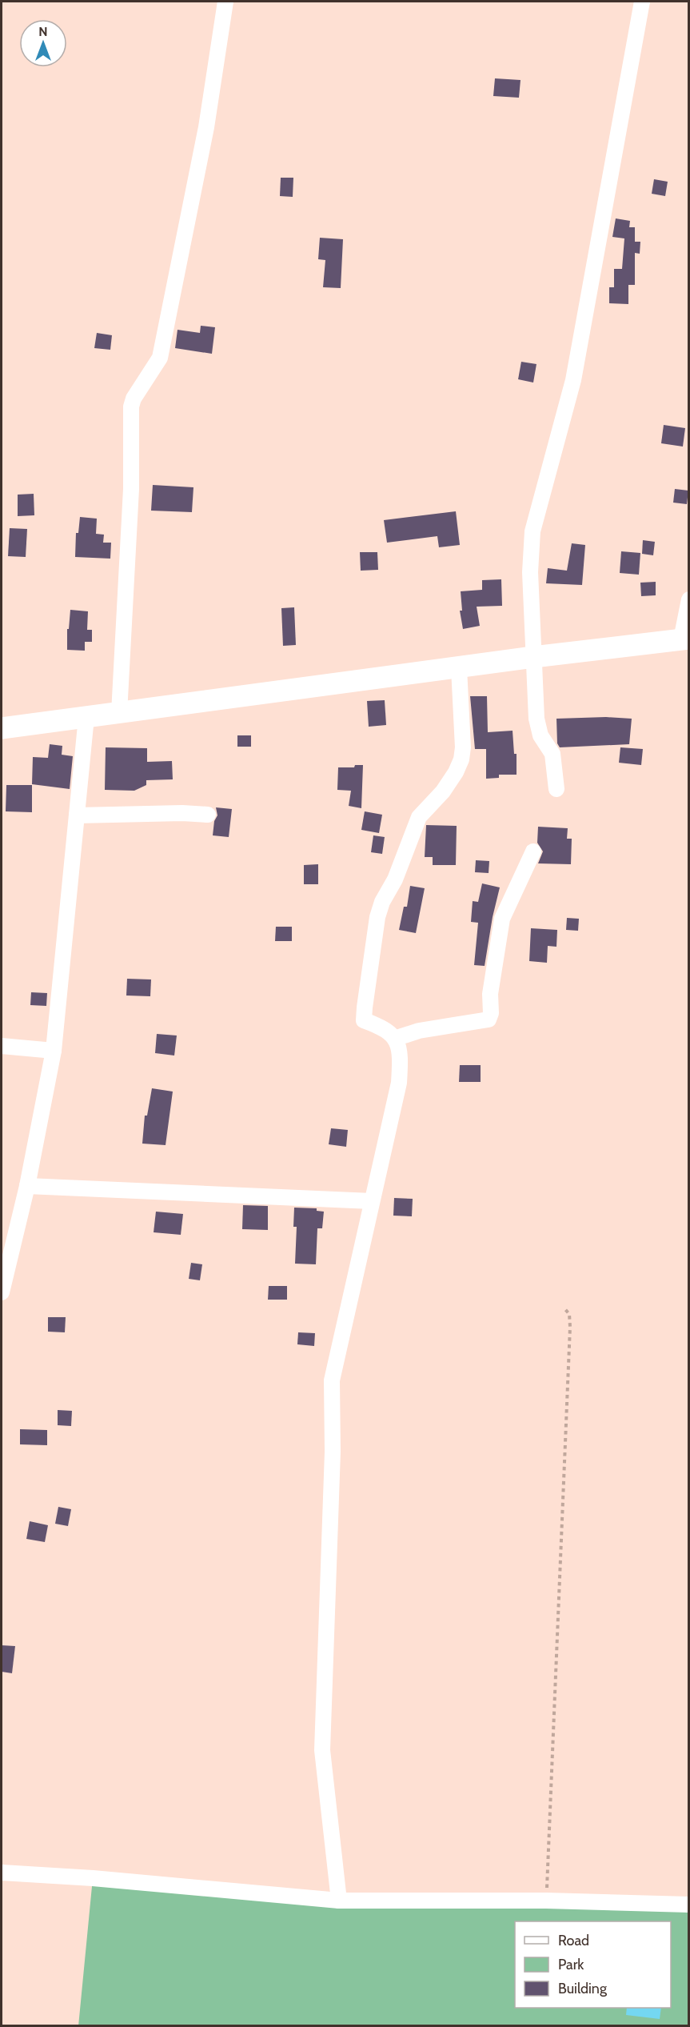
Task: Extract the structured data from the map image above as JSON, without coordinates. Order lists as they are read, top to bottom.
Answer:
{
  "legend": ["Road", "Park", "Building"],
  "north": "top"
}
